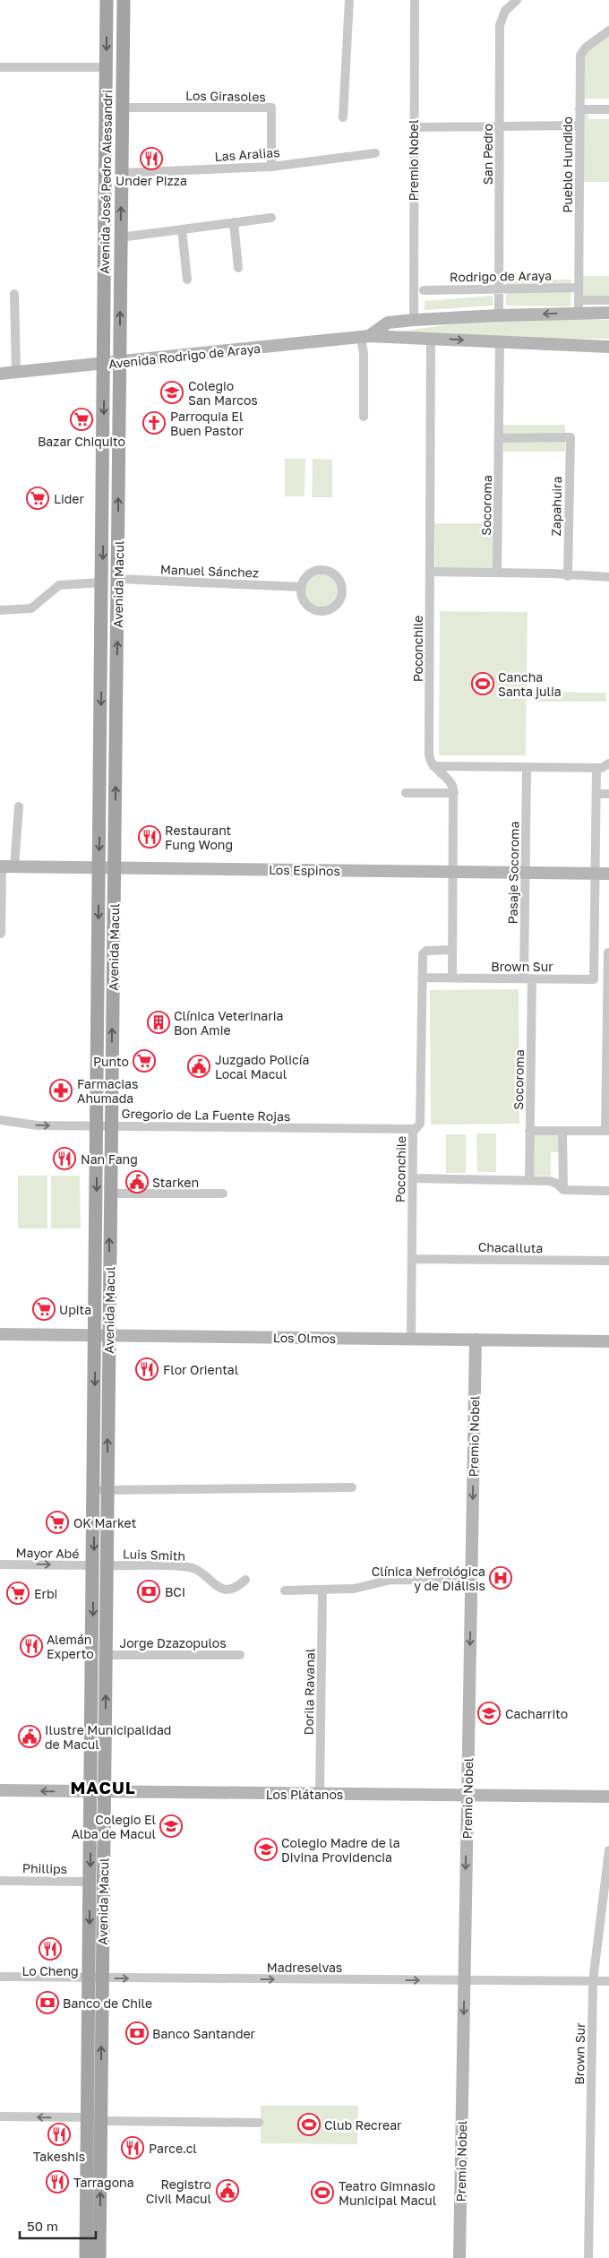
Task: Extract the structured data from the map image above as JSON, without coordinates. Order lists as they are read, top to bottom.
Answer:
{
  "streets": {
    "main road": ["Avenida José Pedro Alessandri", "Avenida Macul"],
    "street": [
      "Los Girasoles",
      "Las Aralias",
      "San Pedro",
      "Premio Nobel",
      "Pueblo Hundido",
      "Rodrigo de Araya",
      "Avenida Rodrigo de Araya",
      "Socoroma",
      "Zapahuira",
      "Manuel Sánchez",
      "Poconchile",
      "Los Espinos",
      "Pasaje Socoroma",
      "Brown Sur",
      "Gregorio de La Fuente Rojas",
      "Chacalluta",
      "Los Olmos",
      "Mayor Abé",
      "Luis Smith",
      "Jorge Dzazopulos",
      "Dorila Ravanal",
      "Los Plátanos",
      "Phillips",
      "Madreselvas"
    ]
  },
  "crossings": [
    ["Los Girasoles", "Las Aralias"],
    ["Los Girasoles", "Avenida José Pedro Alessandri"],
    ["Las Aralias", "Avenida José Pedro Alessandri"],
    ["San Pedro", "Rodrigo de Araya"],
    ["San Pedro", "Avenida Rodrigo de Araya"],
    ["Premio Nobel", "Avenida Rodrigo de Araya"],
    ["Premio Nobel", "Los Olmos"],
    ["Premio Nobel", "Los Plátanos"],
    ["Premio Nobel", "Madreselvas"],
    ["Pueblo Hundido", "Rodrigo de Araya"],
    ["Pueblo Hundido", "Avenida Rodrigo de Araya"],
    ["Avenida José Pedro Alessandri", "Avenida Rodrigo de Araya"],
    ["Avenida José Pedro Alessandri", "Avenida Macul"],
    ["Avenida Rodrigo de Araya", "Socoroma"],
    ["Avenida Rodrigo de Araya", "Avenida Macul"],
    ["Avenida Rodrigo de Araya", "Poconchile"],
    ["Socoroma", "Zapahuira"],
    ["Socoroma", "Pasaje Socoroma"],
    ["Socoroma", "Brown Sur"],
    ["Manuel Sánchez", "Avenida Macul"],
    ["Avenida Macul", "Los Espinos"],
    ["Avenida Macul", "Gregorio de La Fuente Rojas"],
    ["Avenida Macul", "Los Olmos"],
    ["Avenida Macul", "Mayor Abé"],
    ["Avenida Macul", "Luis Smith"],
    ["Avenida Macul", "Jorge Dzazopulos"],
    ["Avenida Macul", "Los Plátanos"],
    ["Avenida Macul", "Phillips"],
    ["Avenida Macul", "Madreselvas"],
    ["Poconchile", "Brown Sur"],
    ["Poconchile", "Gregorio de La Fuente Rojas"],
    ["Poconchile", "Chacalluta"],
    ["Poconchile", "Los Olmos"],
    ["Los Espinos", "Pasaje Socoroma"],
    ["Los Espinos", "Brown Sur"],
    ["Pasaje Socoroma", "Brown Sur"],
    ["Brown Sur", "Madreselvas"],
    ["Mayor Abé", "Luis Smith"],
    ["Dorila Ravanal", "Los Plátanos"]
  ],
  "one_way": ["Premio Nobel", "Mayor Abé", "Madreselvas"],
  "districts": ["MACUL"],
  "places": {
    "restaurant": [
      "Under Pizza",
      "Restaurant Fung Wong",
      "Nan Fang",
      "Flor Oriental",
      "Alemán Experto",
      "Lo Cheng",
      "Takeshis",
      "Parce.cl",
      "Tarragona"
    ],
    "school or university": [
      "Colegio San Marcos",
      "Cacharrito",
      "Colegio El Alba de Macul",
      "Colegio Madre de la Divina Providencia"
    ],
    "supermarket": [
      "Bazar Chiquito",
      "Lider",
      "Punto",
      "Upita",
      "OK Market",
      "Erbi"
    ],
    "church": ["Parroquia El Buen Pastor"],
    "sports": ["Cancha Santa julia", "Club Recrear", "Teatro Gimnasio Municipal Macul"],
    "building": ["Clínica Veterinaria Bon Amie"],
    "public building": [
      "Juzgado Policía Local Macul",
      "Starken",
      "Ilustre Municipalidad de Macul",
      "Registro Civil Macul"
    ],
    "pharmacy": ["Farmacias Ahumada"],
    "hospital": ["Clínica Nefrológica y de Diálisis"],
    "bank": ["BCI", "Banco de Chile", "Banco Santander"]
  },
  "scale_bar": "50 m"
}
